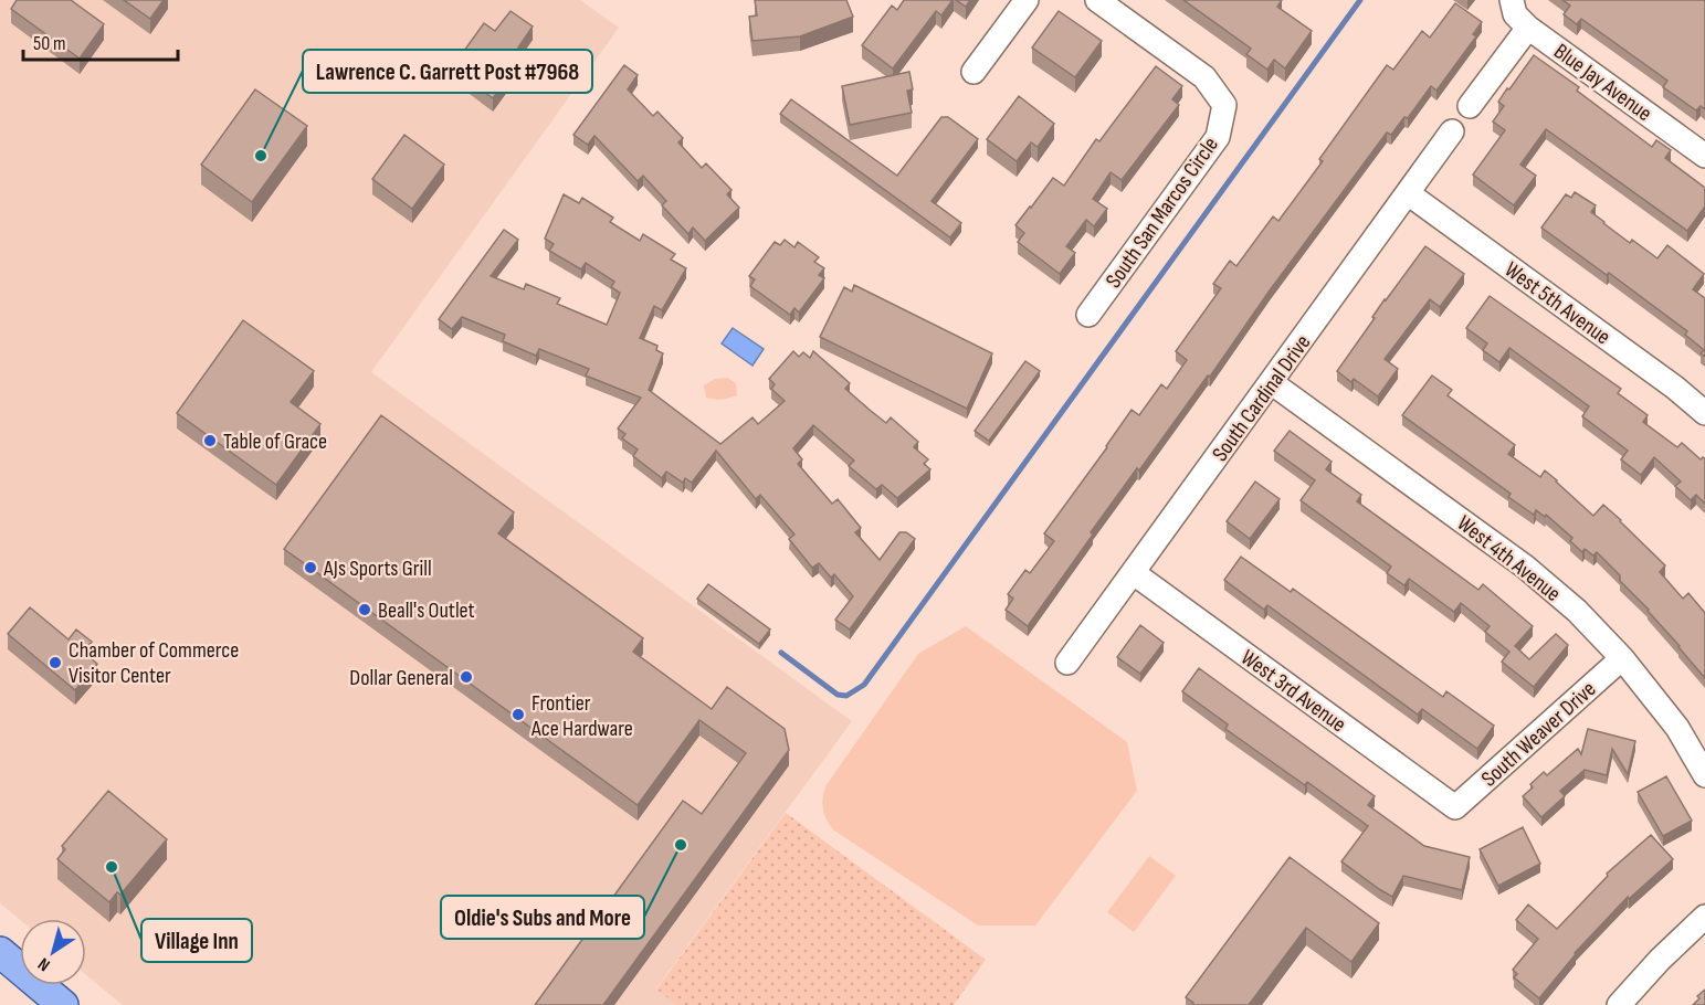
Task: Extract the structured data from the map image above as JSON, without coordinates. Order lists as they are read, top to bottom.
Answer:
{
  "streets": {
    "street": [
      "Blue Jay Avenue",
      "South San Marcos Circle",
      "West 5th Avenue",
      "South Cardinal Drive",
      "West 4th Avenue",
      "West 3rd Avenue",
      "South Weaver Drive"
    ]
  },
  "crossings": [
    ["West 5th Avenue", "South Cardinal Drive"],
    ["South Cardinal Drive", "West 4th Avenue"],
    ["South Cardinal Drive", "West 3rd Avenue"],
    ["West 4th Avenue", "South Weaver Drive"],
    ["West 3rd Avenue", "South Weaver Drive"]
  ],
  "places": [
    "Lawrence C. Garrett Post #7968",
    "Table of Grace",
    "AJs Sports Grill",
    "Beall's Outlet",
    "Chamber of Commerce Visitor Center",
    "Dollar General",
    "Frontier Ace Hardware",
    "Oldie's Subs and More",
    "Village Inn"
  ],
  "scale_bar": "50 m",
  "north": "bottom left"
}
